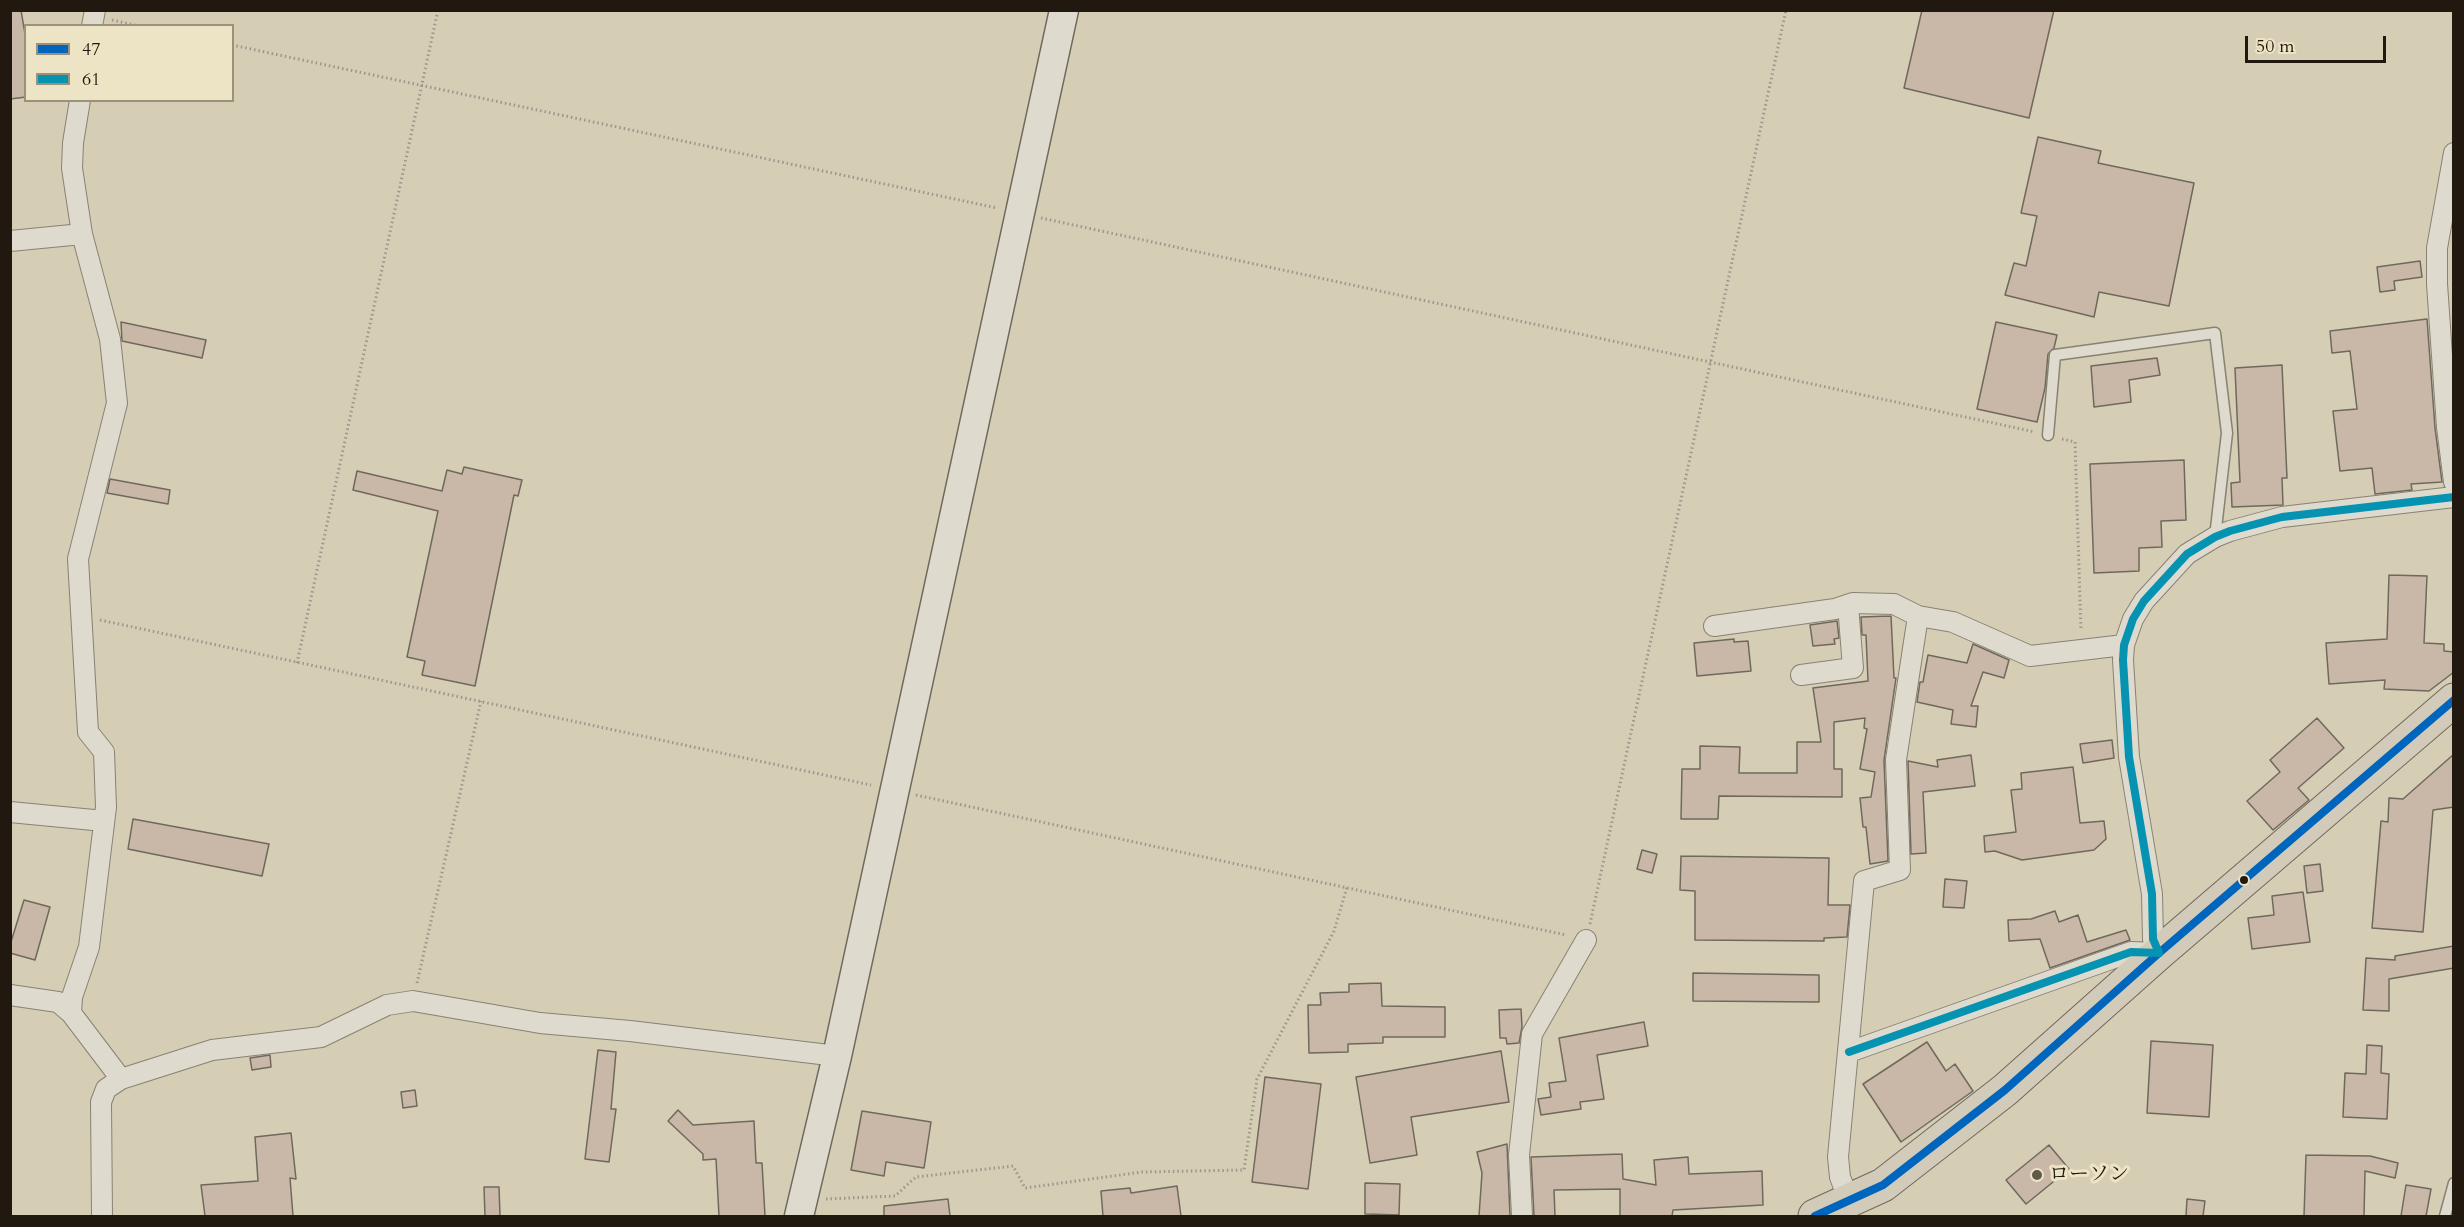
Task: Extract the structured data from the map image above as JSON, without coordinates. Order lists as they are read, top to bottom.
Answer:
{
  "places": ["ローソン"],
  "lines": ["transit line 61", "transit line 47"],
  "legend": ["47", "61"],
  "scale_bar": "50 m"
}
